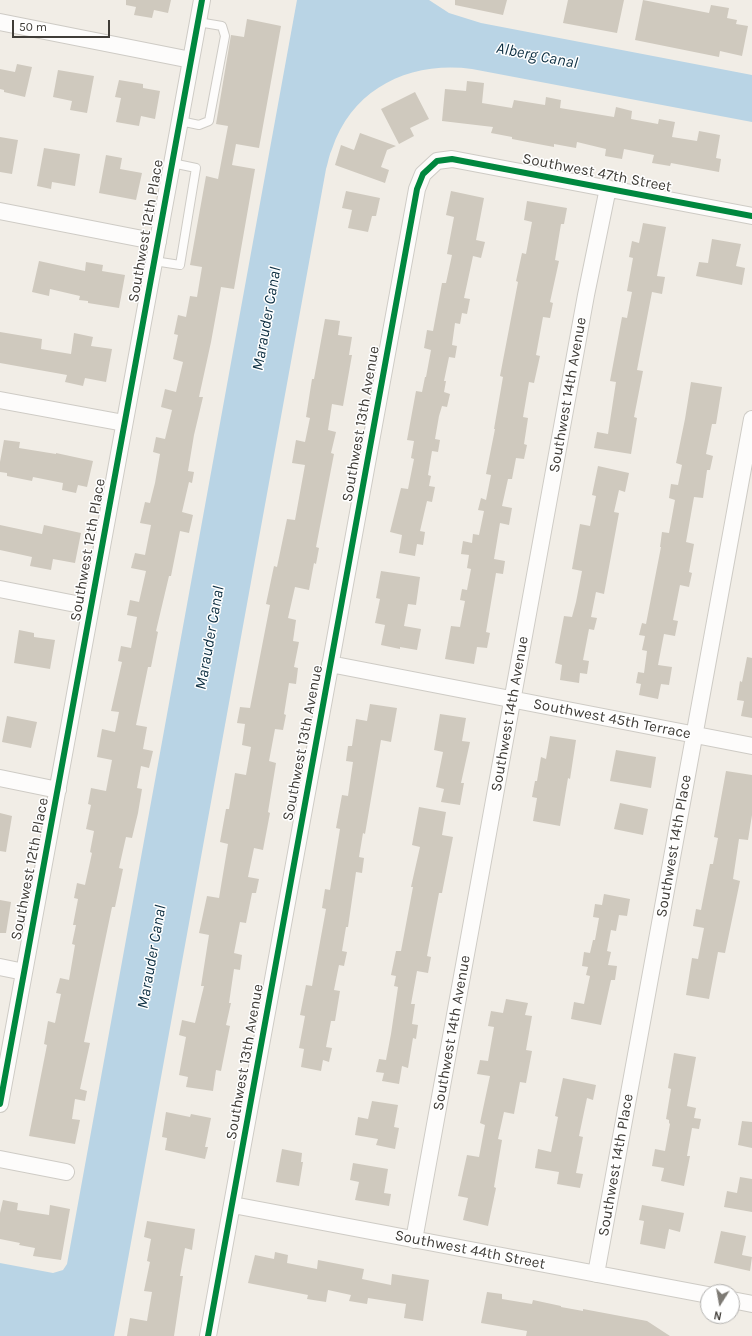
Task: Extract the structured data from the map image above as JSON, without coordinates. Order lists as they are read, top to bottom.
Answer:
{
  "streets": {
    "street": [
      "Southwest 47th Street",
      "Southwest 12th Place",
      "Southwest 14th Avenue",
      "Southwest 13th Avenue",
      "Southwest 45th Terrace",
      "Southwest 14th Place",
      "Southwest 44th Street"
    ]
  },
  "crossings": [
    ["Southwest 47th Street", "Southwest 14th Avenue"],
    ["Southwest 47th Street", "Southwest 13th Avenue"],
    ["Southwest 14th Avenue", "Southwest 45th Terrace"],
    ["Southwest 14th Avenue", "Southwest 44th Street"],
    ["Southwest 13th Avenue", "Southwest 45th Terrace"],
    ["Southwest 13th Avenue", "Southwest 44th Street"],
    ["Southwest 45th Terrace", "Southwest 14th Place"],
    ["Southwest 14th Place", "Southwest 44th Street"]
  ],
  "water": ["Alberg Canal", "Marauder Canal"],
  "scale_bar": "50 m",
  "north": "bottom"
}
